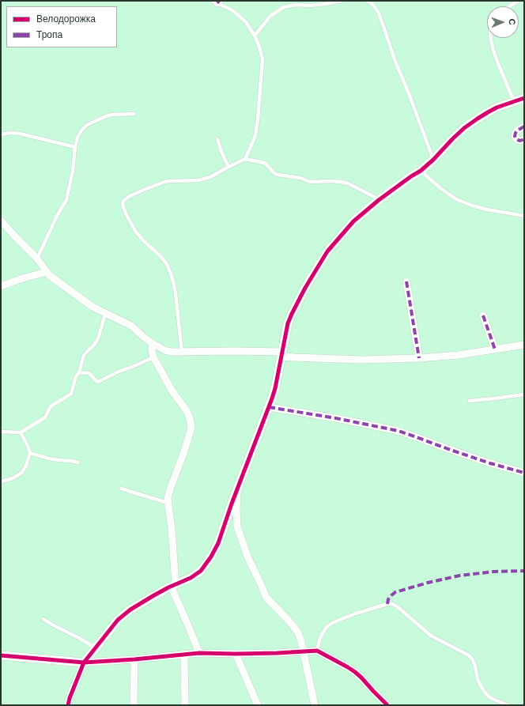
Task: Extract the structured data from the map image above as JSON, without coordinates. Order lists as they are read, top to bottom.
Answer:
{
  "legend": ["Велодорожка", "Тропа"],
  "north": "right"
}
